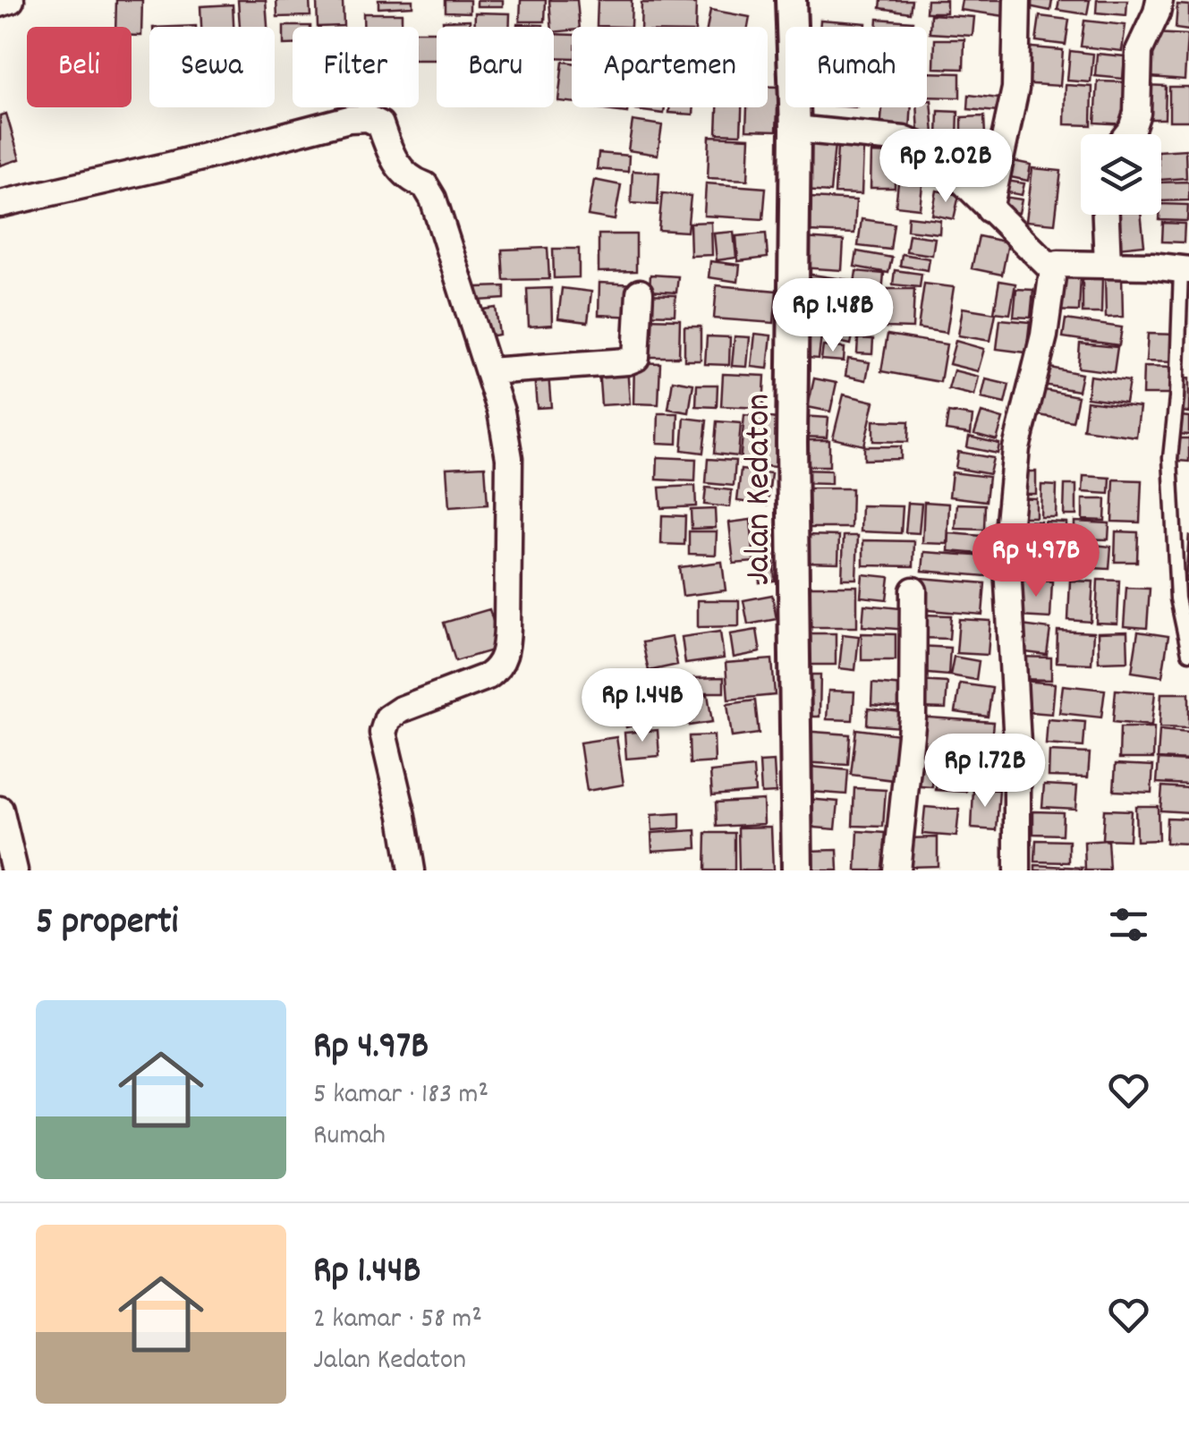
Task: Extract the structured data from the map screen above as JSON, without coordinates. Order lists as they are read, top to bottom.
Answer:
{
  "streets": {
    "street": ["Jalan Kedaton"]
  },
  "page": {
    "chip": [
      "Beli",
      "Sewa",
      "Filter",
      "Baru",
      "Apartemen",
      "Rumah"
    ],
    "price": [
      "Rp 2.02B",
      "Rp 1.48B",
      "Rp 4.97B",
      "Rp 1.44B",
      "Rp 1.72B"
    ],
    "heading": "5 properti",
    "list": [
      {
        "name": "Rp 4.97B",
        "note": "5 kamar · 183 m² · Rumah"
      },
      {
        "name": "Rp 1.44B",
        "note": "2 kamar · 58 m² · Jalan Kedaton"
      }
    ]
  }
}
